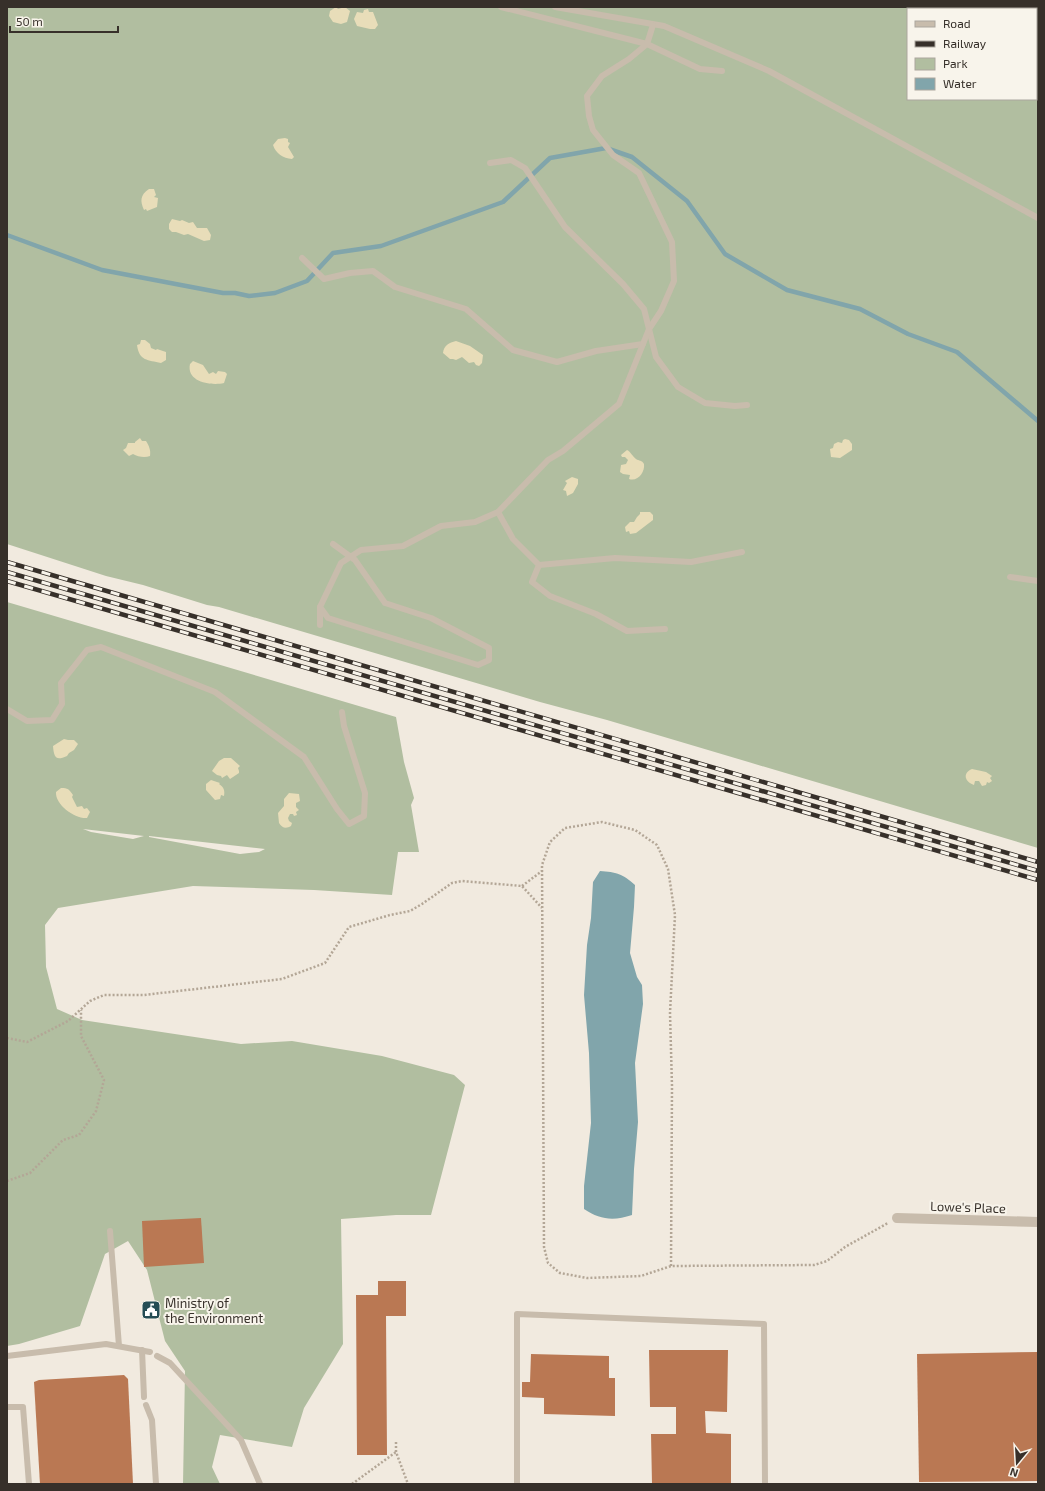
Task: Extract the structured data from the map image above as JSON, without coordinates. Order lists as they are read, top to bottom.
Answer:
{
  "streets": {
    "street": ["Lowe's Place"]
  },
  "places": {
    "public building": ["Ministry of the Environment"]
  },
  "legend": [
    "Road",
    "Railway",
    "Park",
    "Water"
  ],
  "scale_bar": "50 m",
  "north": "bottom"
}
